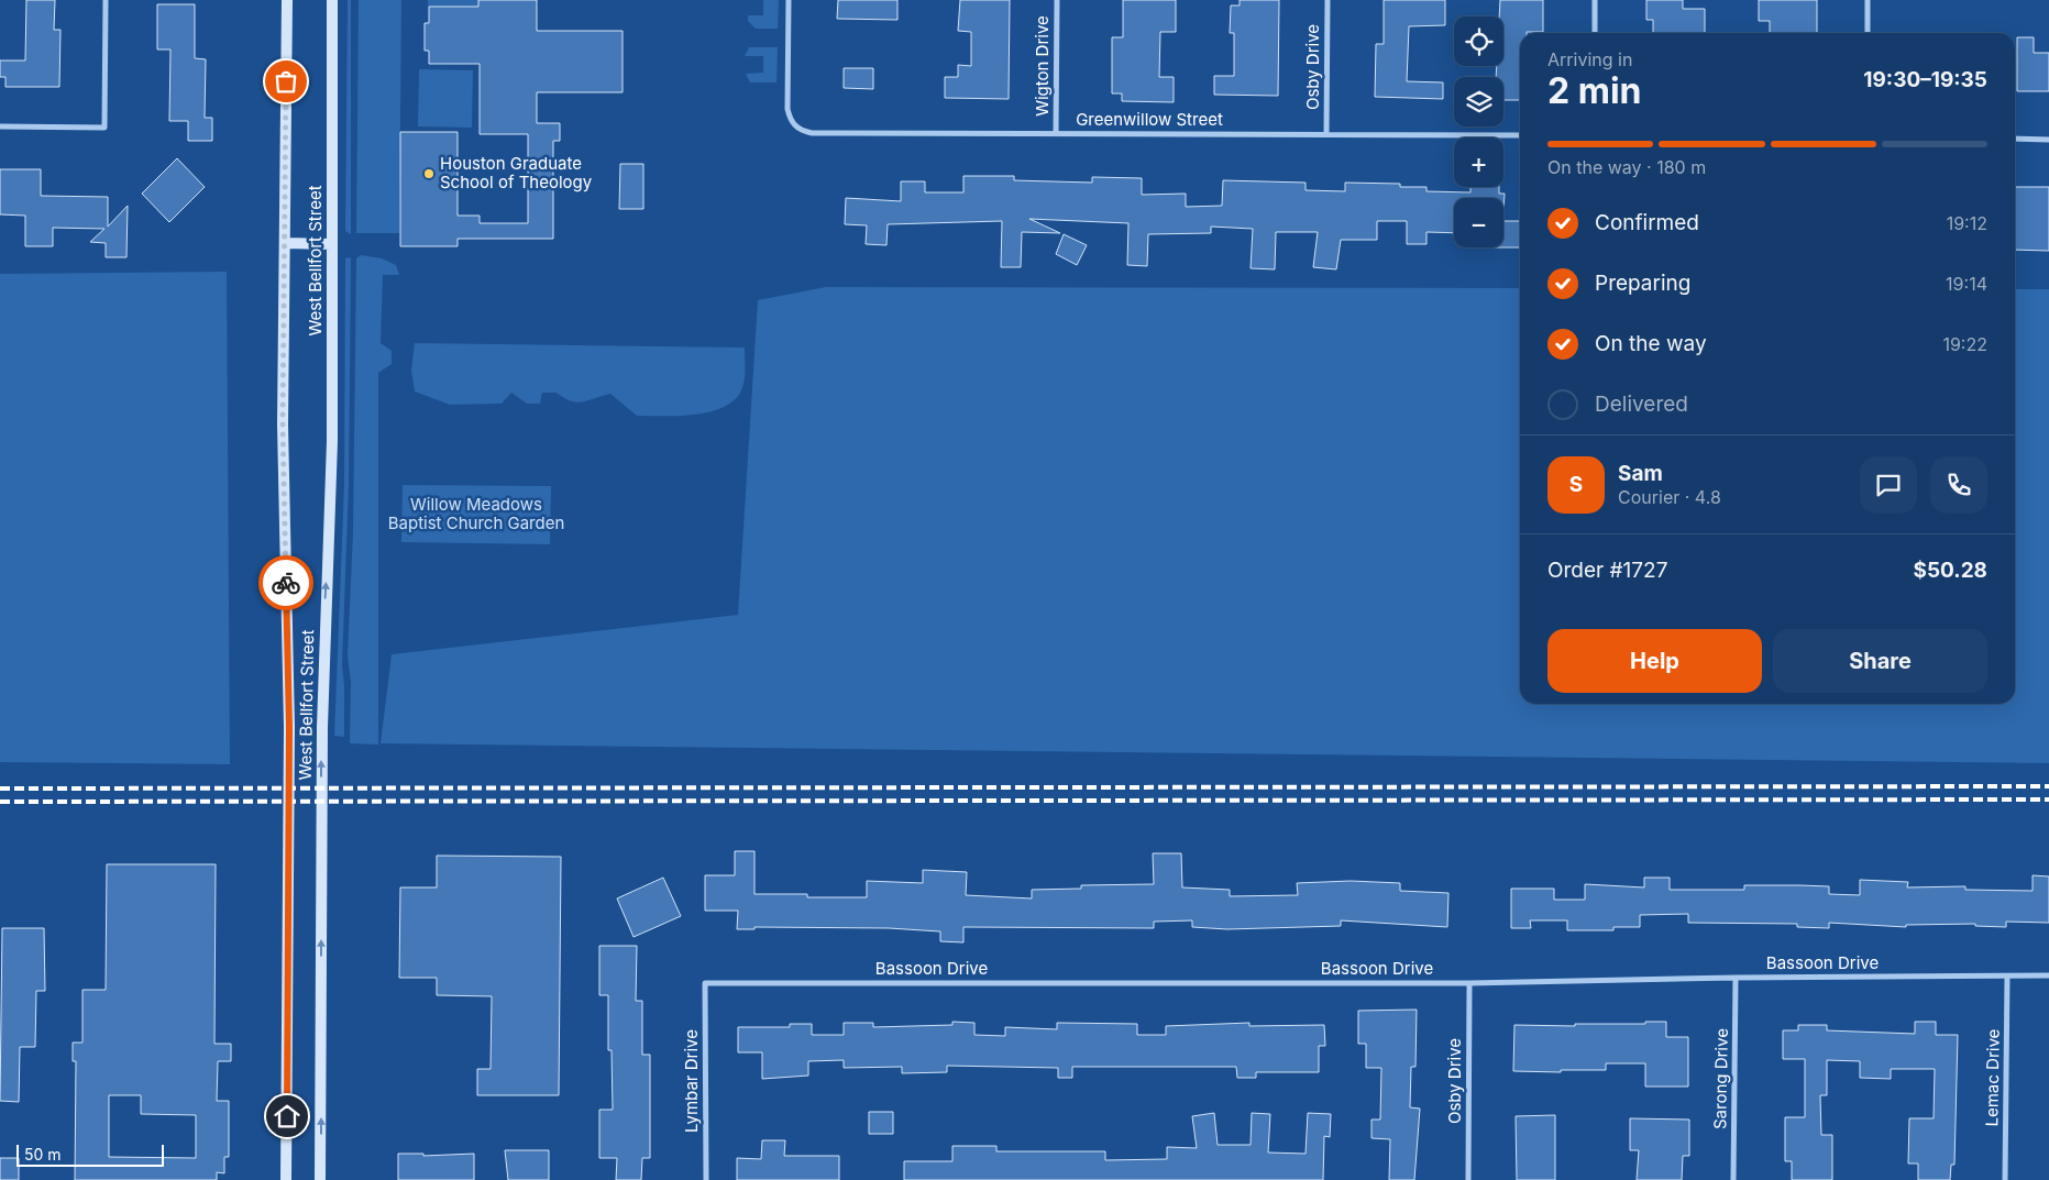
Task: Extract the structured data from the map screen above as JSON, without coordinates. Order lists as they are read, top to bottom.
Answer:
{
  "streets": {
    "main road": ["West Bellfort Street"],
    "street": [
      "Wigton Drive",
      "Osby Drive",
      "Greenwillow Street",
      "Bassoon Drive",
      "Lemac Drive",
      "Sarong Drive",
      "Lymbar Drive"
    ]
  },
  "crossings": [
    ["Wigton Drive", "Greenwillow Street"],
    ["Osby Drive", "Greenwillow Street"],
    ["Osby Drive", "Bassoon Drive"],
    ["Bassoon Drive", "Lemac Drive"],
    ["Bassoon Drive", "Sarong Drive"],
    ["Bassoon Drive", "Lymbar Drive"]
  ],
  "parks": ["Willow Meadows Baptist Church Garden"],
  "places": ["Houston Graduate School of Theology"],
  "scale_bar": "50 m",
  "page": {
    "map_buttons": ["+", "−"],
    "heading": ["2 min", "Arriving in", "19:30–19:35"],
    "panel": [
      "Sam",
      "Courier · 4.8",
      "Order #1727",
      "$50.28"
    ],
    "bar": "On the way · 180 m",
    "list": [
      ["Confirmed", "19:12"],
      ["Preparing", "19:14"],
      ["On the way", "19:22"],
      "Delivered"
    ],
    "round": "S",
    "buttons": ["Help", "Share"],
    "scale": "50 m"
  }
}
